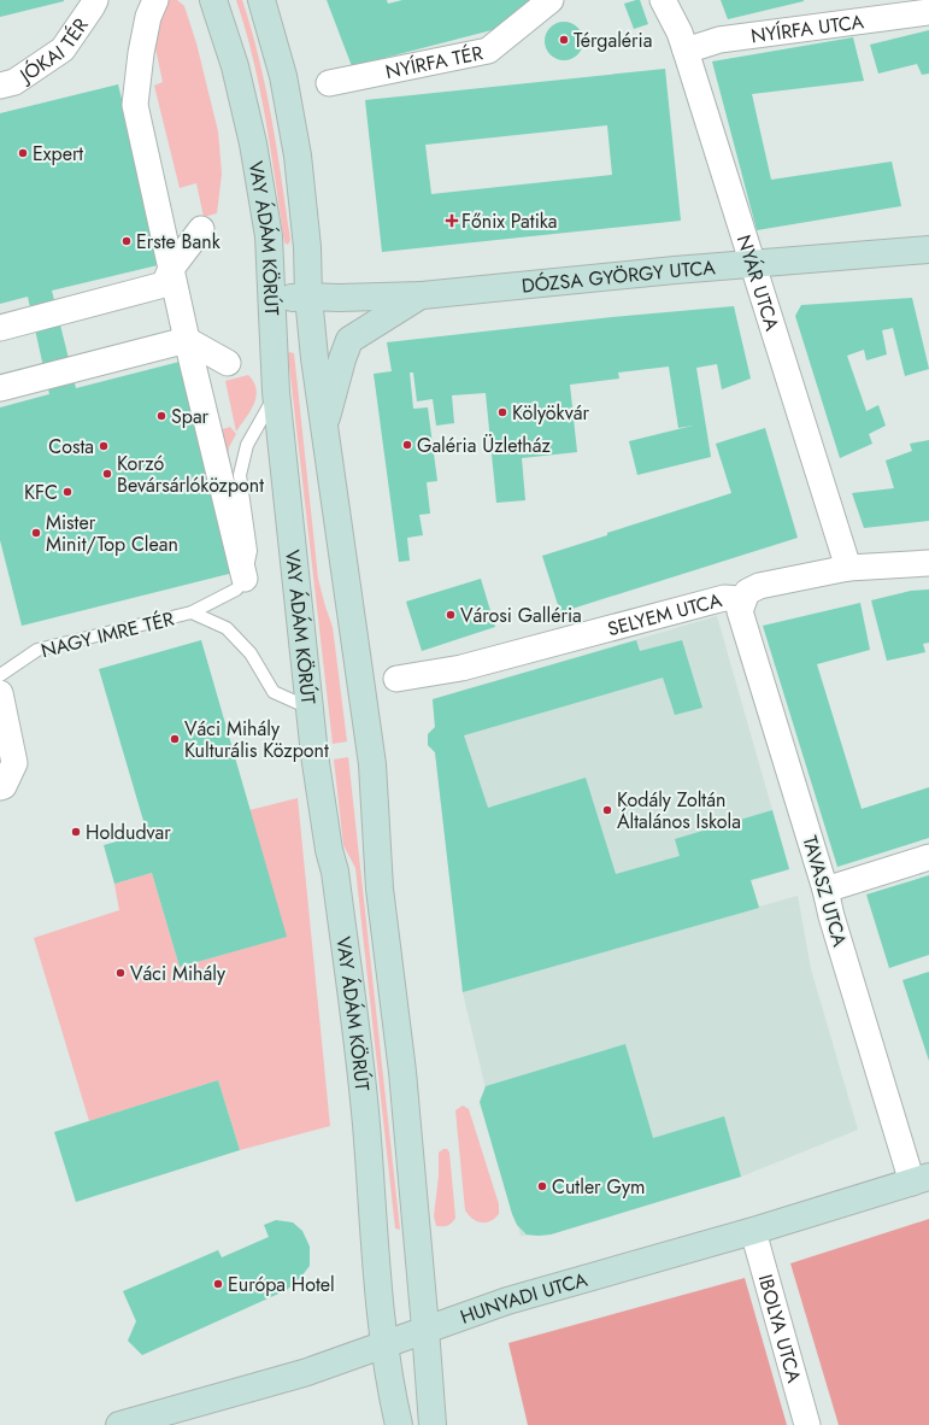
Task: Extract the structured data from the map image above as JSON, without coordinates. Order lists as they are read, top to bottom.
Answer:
{
  "streets": {
    "street": [
      "NYÍRFA UTCA",
      "JÓKAI TÉR",
      "NYÍRFA TÉR",
      "VAY ÁDÁM KÖRÚT",
      "DÓZSA GYÖRGY UTCA",
      "NYÁR UTCA",
      "SELYEM UTCA",
      "TAVASZ UTCA",
      "HUNYADI UTCA",
      "IBOLYA UTCA"
    ],
    "lane": ["NAGY IMRE TÉR"]
  },
  "crossings": [
    ["NYÍRFA UTCA", "NYÁR UTCA"],
    ["VAY ÁDÁM KÖRÚT", "DÓZSA GYÖRGY UTCA"],
    ["VAY ÁDÁM KÖRÚT", "NAGY IMRE TÉR"],
    ["VAY ÁDÁM KÖRÚT", "HUNYADI UTCA"],
    ["DÓZSA GYÖRGY UTCA", "NYÁR UTCA"],
    ["NYÁR UTCA", "SELYEM UTCA"],
    ["SELYEM UTCA", "TAVASZ UTCA"],
    ["TAVASZ UTCA", "HUNYADI UTCA"],
    ["HUNYADI UTCA", "IBOLYA UTCA"]
  ],
  "places": {
    "other": [
      "Térgaléria",
      "Expert",
      "Erste Bank",
      "Kölyökvár",
      "Spar",
      "Galéria Üzletház",
      "Costa",
      "Korzó Bevársárlóközpont",
      "KFC",
      "Mister Minit/Top Clean",
      "Városi Galléria",
      "Váci Mihály Kulturális Központ",
      "Kodály Zoltán Általános Iskola",
      "Holdudvar",
      "Váci Mihály",
      "Cutler Gym",
      "Európa Hotel"
    ],
    "health": ["Főnix Patika"]
  }
}
